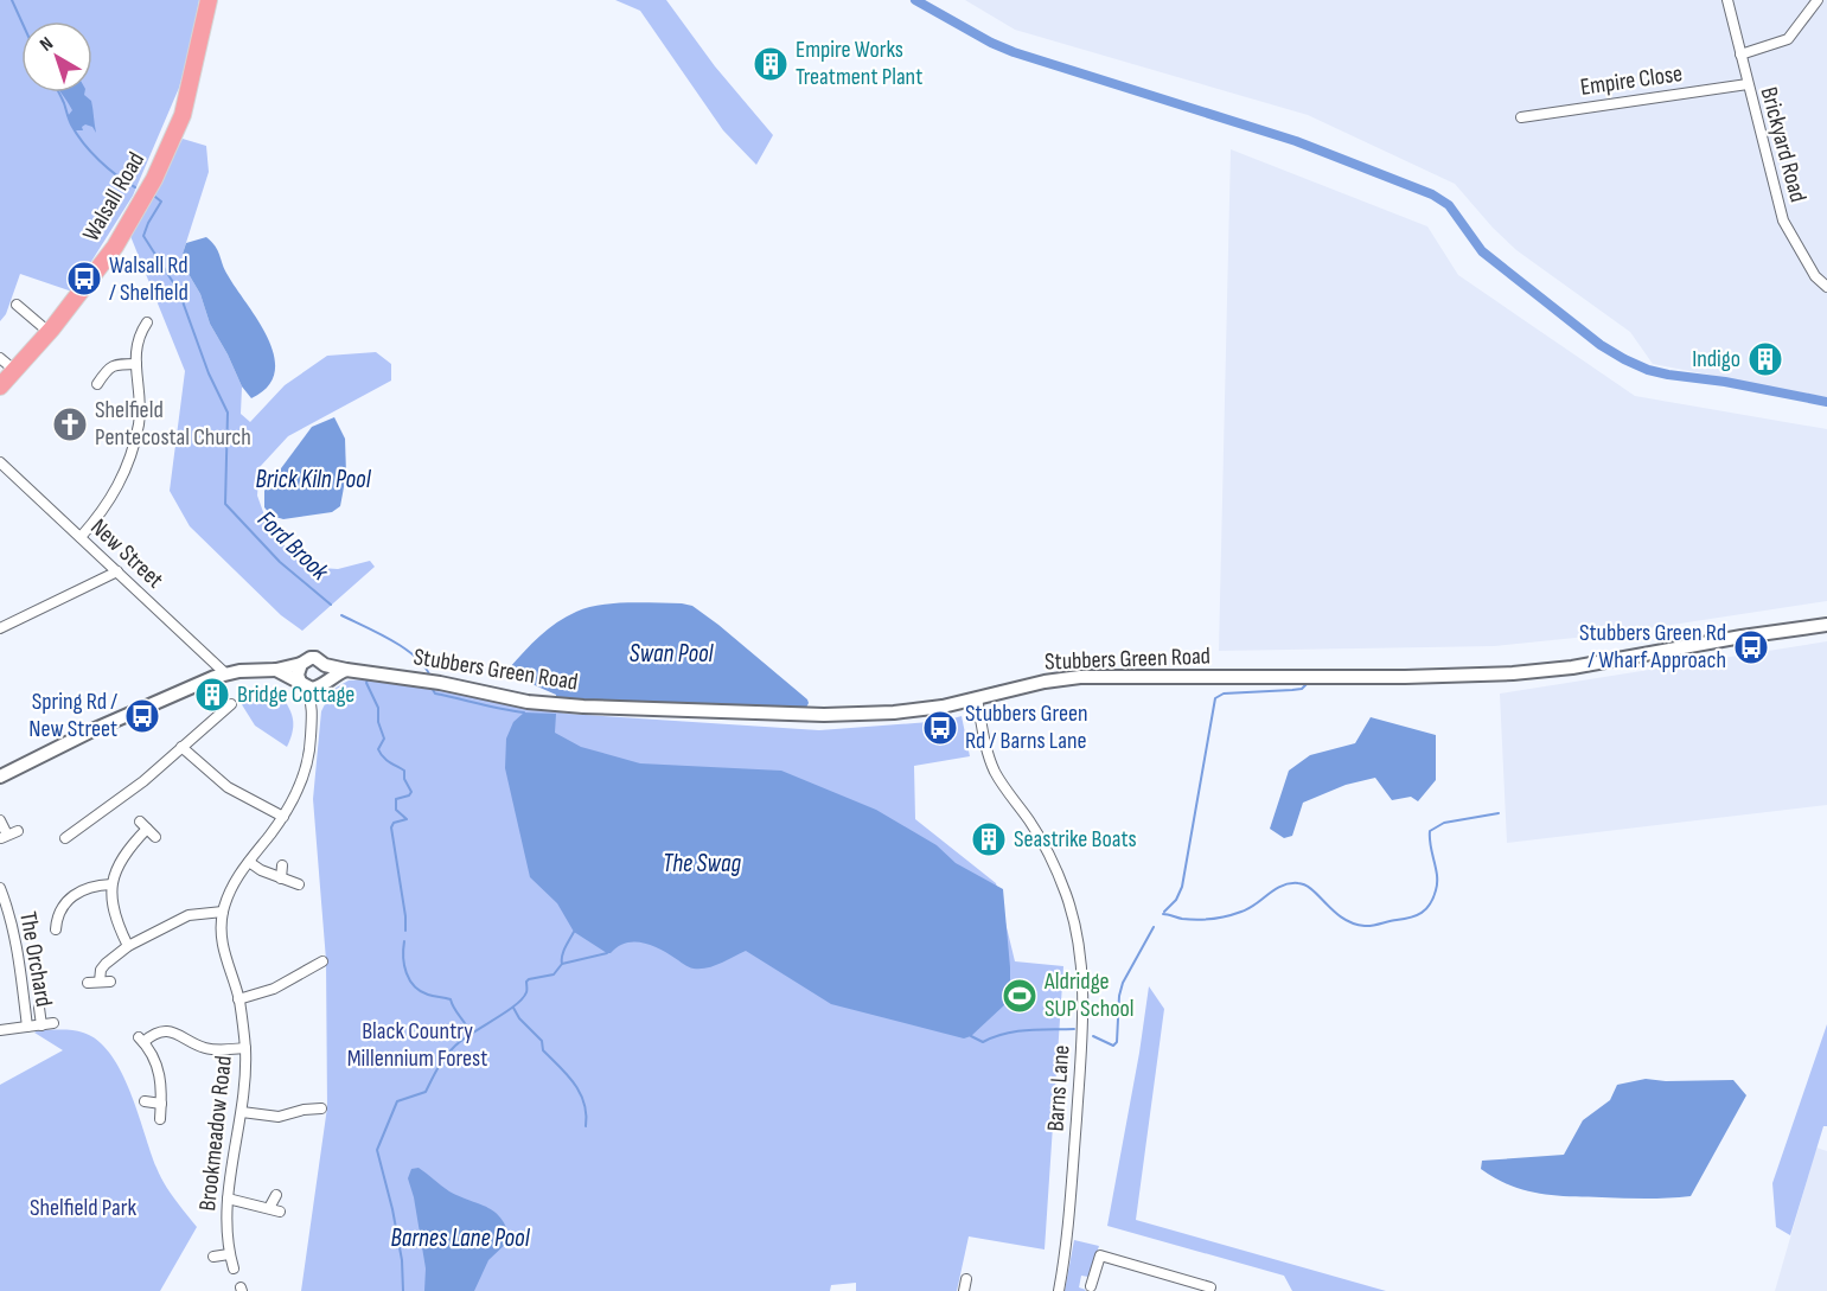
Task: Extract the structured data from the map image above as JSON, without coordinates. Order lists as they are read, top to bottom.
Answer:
{
  "streets": {
    "highway": ["Walsall Road"],
    "street": [
      "Empire Close",
      "Brickyard Road",
      "New Street",
      "Stubbers Green Road",
      "The Orchard",
      "Barns Lane",
      "Brookmeadow Road"
    ]
  },
  "crossings": [
    ["Empire Close", "Brickyard Road"],
    ["Stubbers Green Road", "Barns Lane"],
    ["Stubbers Green Road", "Brookmeadow Road"]
  ],
  "water": [
    "Brick Kiln Pool",
    "Ford Brook",
    "Swan Pool",
    "The Swag",
    "Barnes Lane Pool"
  ],
  "parks": ["Black Country Millennium Forest", "Shelfield Park"],
  "places": {
    "building": [
      "Empire Works Treatment Plant",
      "Indigo",
      "Bridge Cottage",
      "Seastrike Boats"
    ],
    "bus stop": [
      "Walsall Rd / Shelfield",
      "Stubbers Green Rd / Wharf Approach",
      "Spring Rd / New Street",
      "Stubbers Green Rd / Barns Lane"
    ],
    "church": ["Shelfield Pentecostal Church"],
    "sports": ["Aldridge SUP School"]
  },
  "north": "top left"
}
